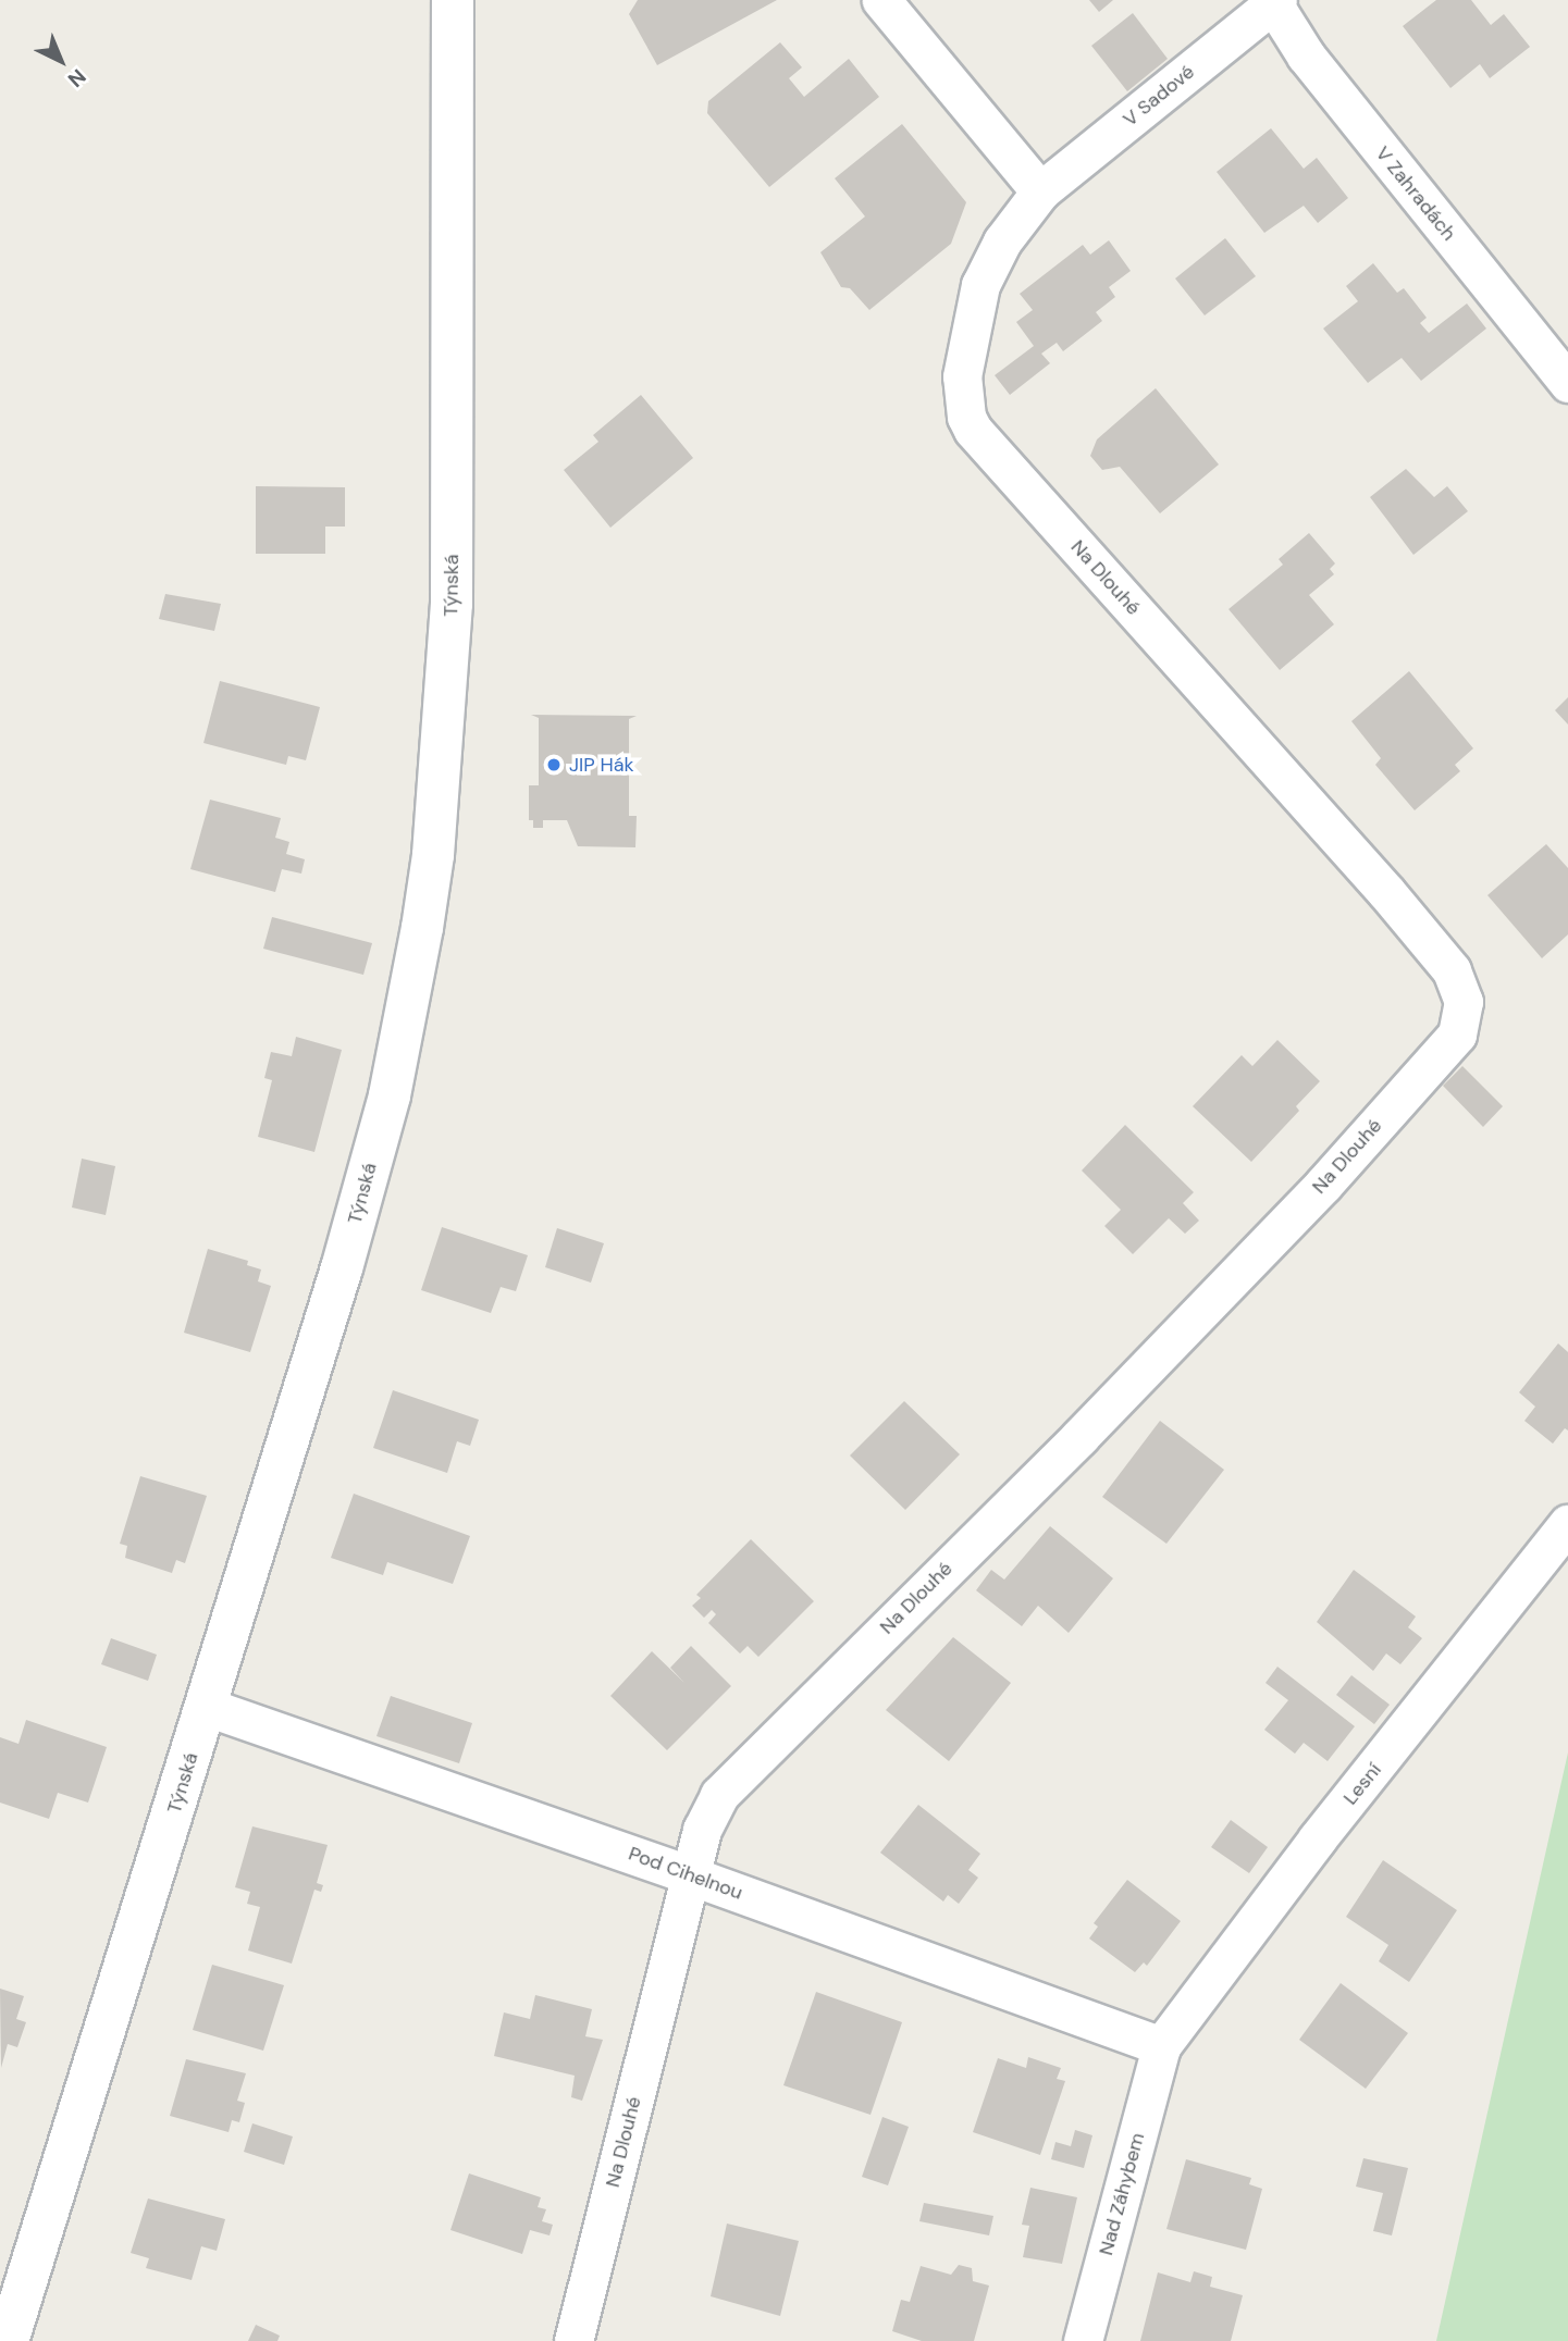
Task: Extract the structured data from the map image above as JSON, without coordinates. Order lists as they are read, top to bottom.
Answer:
{
  "streets": {
    "main road": ["Týnská"],
    "street": [
      "V Sadové",
      "V Zahradách",
      "Na Dlouhé",
      "Lesní",
      "Pod Cihelnou",
      "Nad Záhybem"
    ]
  },
  "crossings": [
    ["V Sadové", "V Zahradách"],
    ["V Sadové", "Na Dlouhé"],
    ["Na Dlouhé", "Pod Cihelnou"],
    ["Týnská", "Pod Cihelnou"],
    ["Lesní", "Pod Cihelnou"],
    ["Lesní", "Nad Záhybem"],
    ["Pod Cihelnou", "Nad Záhybem"]
  ],
  "places": ["JIP Hák"],
  "north": "bottom right"
}
